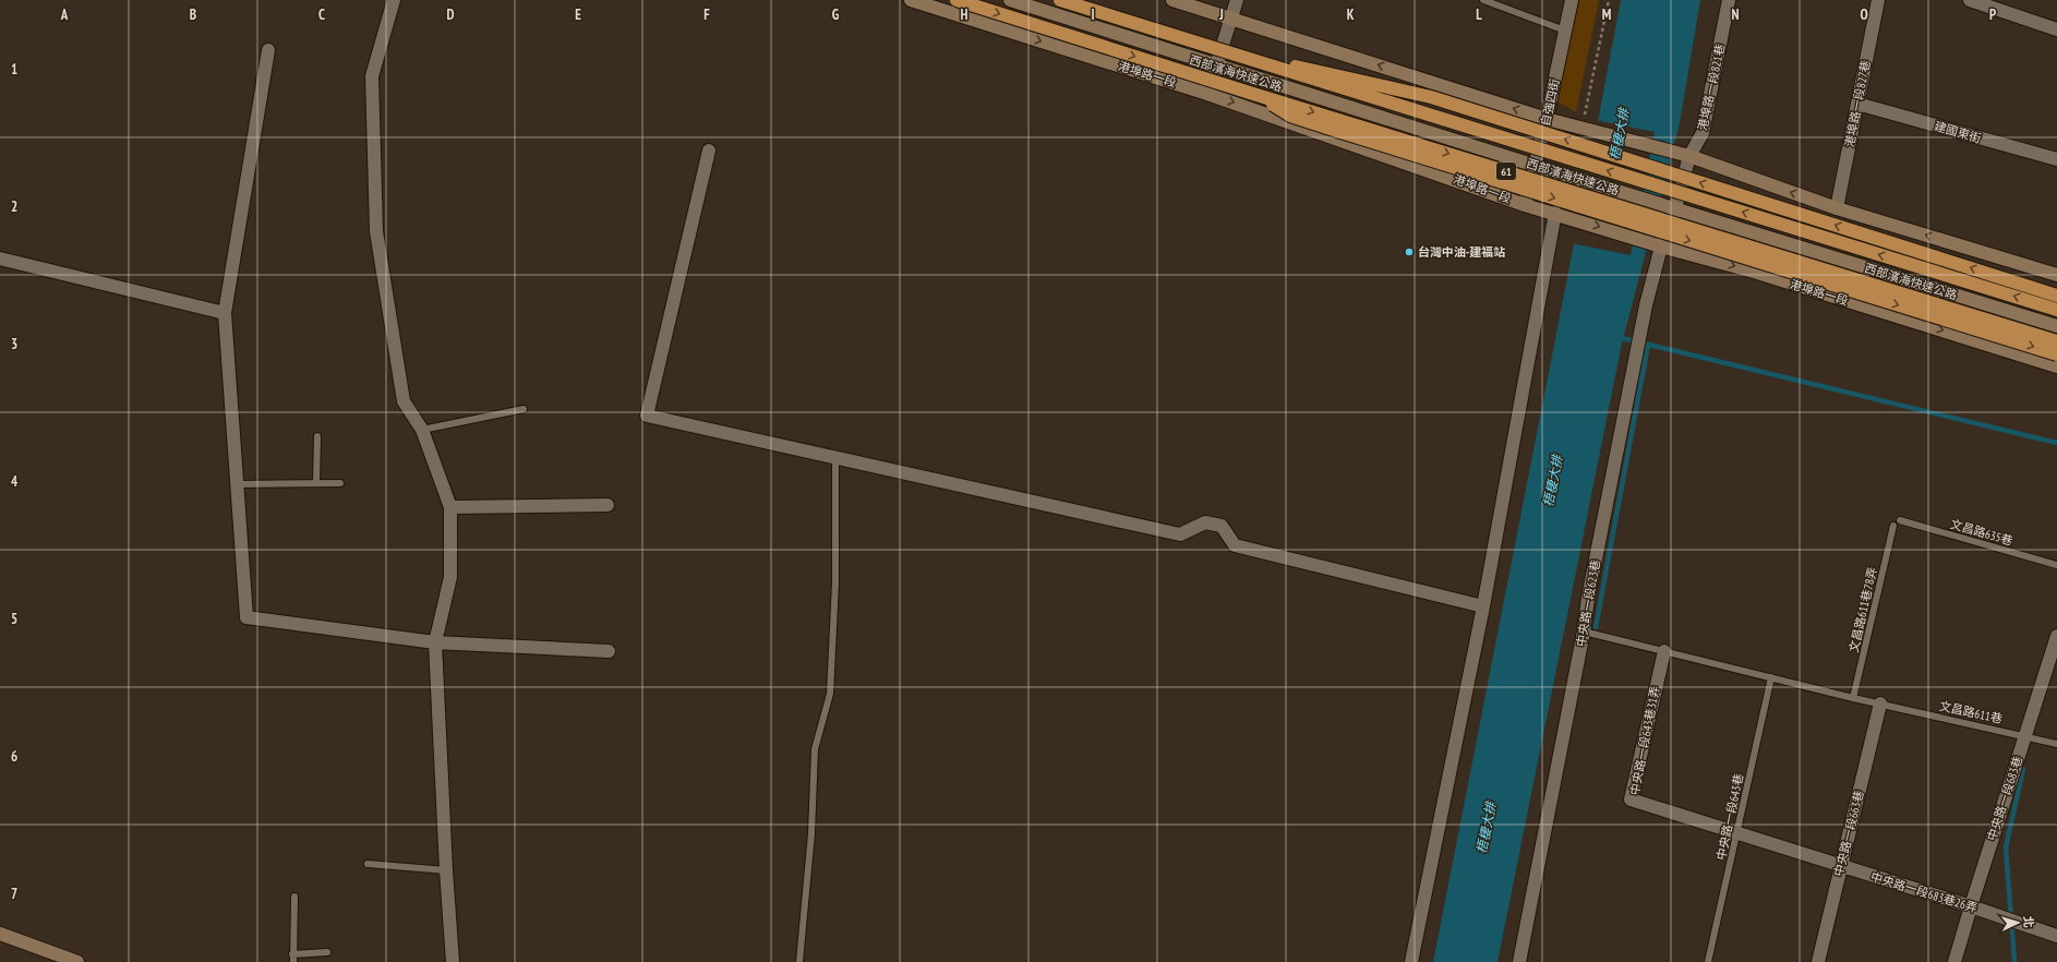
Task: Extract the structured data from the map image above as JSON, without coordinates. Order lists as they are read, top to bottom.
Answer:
{
  "streets": {
    "highway": ["西部濱海快速公路", "61"],
    "street": [
      "港埠路一段",
      "港埠路一段821巷",
      "自強四街",
      "港埠路一段827巷",
      "建國東街",
      "中央路一段623巷",
      "中央路一段643巷31弄",
      "中央路一段683巷",
      "中央路一段663巷",
      "中央路一段683巷26弄"
    ],
    "lane": [
      "文昌路635巷",
      "文昌路611巷78弄",
      "文昌路611巷",
      "中央路一段643巷"
    ]
  },
  "crossings": [
    ["港埠路一段", "港埠路一段821巷"],
    ["港埠路一段", "自強四街"],
    ["港埠路一段", "中央路一段623巷"],
    ["港埠路一段821巷", "中央路一段623巷"],
    ["港埠路一段827巷", "建國東街"],
    ["中央路一段623巷", "文昌路611巷"],
    ["文昌路611巷78弄", "文昌路611巷"],
    ["文昌路611巷", "中央路一段643巷31弄"],
    ["文昌路611巷", "中央路一段683巷"],
    ["文昌路611巷", "中央路一段643巷"],
    ["文昌路611巷", "中央路一段663巷"],
    ["中央路一段643巷31弄", "中央路一段643巷"],
    ["中央路一段643巷31弄", "中央路一段683巷26弄"],
    ["中央路一段683巷", "中央路一段683巷26弄"],
    ["中央路一段643巷", "中央路一段683巷26弄"],
    ["中央路一段663巷", "中央路一段683巷26弄"]
  ],
  "water": ["梧棲大排"],
  "places": ["台灣中油-建福站"],
  "north": "right",
  "grid": {
    "columns": [
      "A",
      "B",
      "C",
      "D",
      "E",
      "F",
      "G",
      "H",
      "I",
      "J",
      "K",
      "L",
      "M",
      "N",
      "O",
      "P"
    ],
    "rows": [
      "1",
      "2",
      "3",
      "4",
      "5",
      "6",
      "7"
    ]
  }
}
